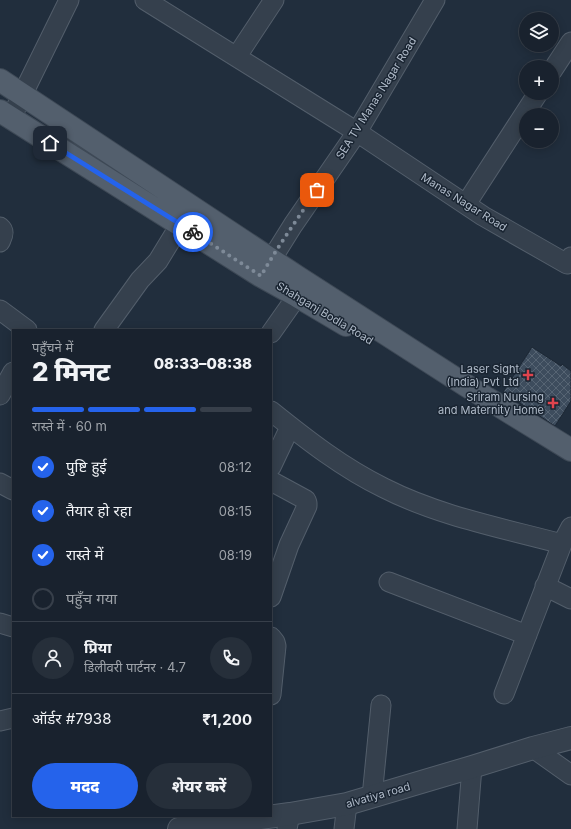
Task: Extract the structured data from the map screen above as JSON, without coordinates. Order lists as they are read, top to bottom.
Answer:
{
  "streets": {
    "main road": ["Shahganj Bodla Road"],
    "street": ["SEA TV Manas Nagar Road", "Manas Nagar Road", "alvatiya road"]
  },
  "crossings": [
    ["SEA TV Manas Nagar Road", "Manas Nagar Road"],
    ["SEA TV Manas Nagar Road", "Shahganj Bodla Road"]
  ],
  "places": {
    "health": ["Laser Sight (India) Pvt Ltd", "Sriram Nursing and Maternity Home"]
  },
  "page": {
    "map_buttons": ["+", "−"],
    "heading": ["2 मिनट", "पहुँचने में", "08:33–08:38"],
    "panel": [
      "प्रिया",
      "डिलीवरी पार्टनर · 4.7",
      "ऑर्डर #7938",
      "₹1,200"
    ],
    "bar": "रास्ते में · 60 m",
    "list": [
      ["पुष्टि हुई", "08:12"],
      ["तैयार हो रहा", "08:15"],
      ["रास्ते में", "08:19"],
      "पहुँच गया"
    ],
    "buttons": ["मदद", "शेयर करें"]
  }
}
